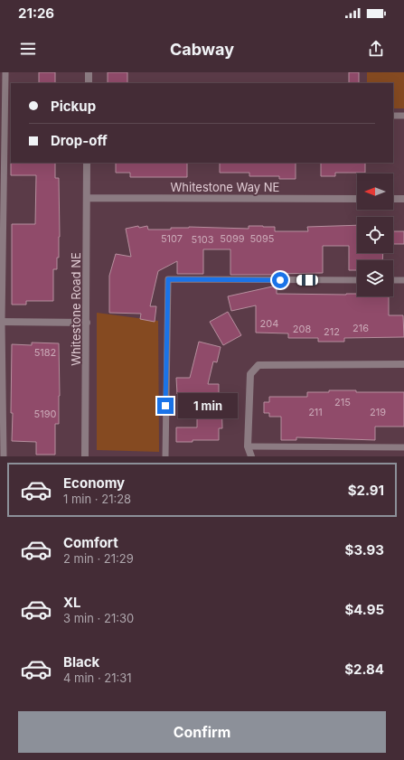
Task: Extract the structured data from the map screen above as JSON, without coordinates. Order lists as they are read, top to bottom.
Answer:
{
  "streets": {
    "street": ["Whitestone Way NE", "Whitestone Road NE"]
  },
  "crossings": [
    ["Whitestone Way NE", "Whitestone Road NE"]
  ],
  "house_numbers": [
    "5107",
    "5099",
    "5095",
    "5103",
    "204",
    "216",
    "208",
    "212",
    "5182",
    "215",
    "211",
    "219",
    "5190"
  ],
  "north": "left",
  "page": {
    "status": "21:26",
    "header": "Cabway",
    "banner": ["Pickup", "Drop-off"],
    "bubble": "1 min",
    "list": [
      {
        "name": "Economy",
        "note": "1 min · 21:28",
        "value": "$2.91"
      },
      {
        "name": "Comfort",
        "note": "2 min · 21:29",
        "value": "$3.93"
      },
      {
        "name": "XL",
        "note": "3 min · 21:30",
        "value": "$4.95"
      },
      {
        "name": "Black",
        "note": "4 min · 21:31",
        "value": "$2.84"
      }
    ],
    "buttons": "Confirm"
  }
}
